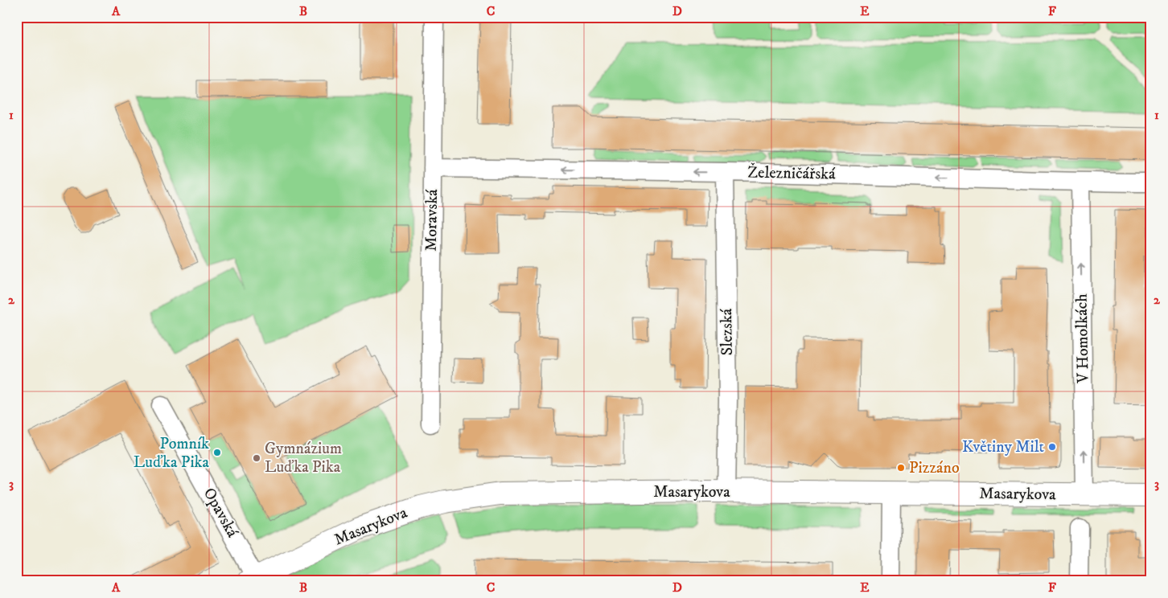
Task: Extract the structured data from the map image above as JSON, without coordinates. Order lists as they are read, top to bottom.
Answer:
{
  "streets": {
    "street": [
      "Železničářská",
      "Moravská",
      "Slezská",
      "V Homolkách",
      "Masarykova",
      "Opavská"
    ]
  },
  "crossings": [
    ["Železničářská", "Moravská"],
    ["Železničářská", "Slezská"],
    ["Železničářská", "V Homolkách"],
    ["Slezská", "Masarykova"],
    ["V Homolkách", "Masarykova"],
    ["Masarykova", "Opavská"]
  ],
  "one_way": ["Železničářská", "V Homolkách"],
  "places": [
    "Květiny Milt",
    "Pomník Luďka Pika",
    "Gymnázium Luďka Pika",
    "Pizzáno"
  ],
  "grid": {
    "columns": [
      "A",
      "B",
      "C",
      "D",
      "E",
      "F"
    ],
    "rows": ["1", "2", "3"]
  }
}
